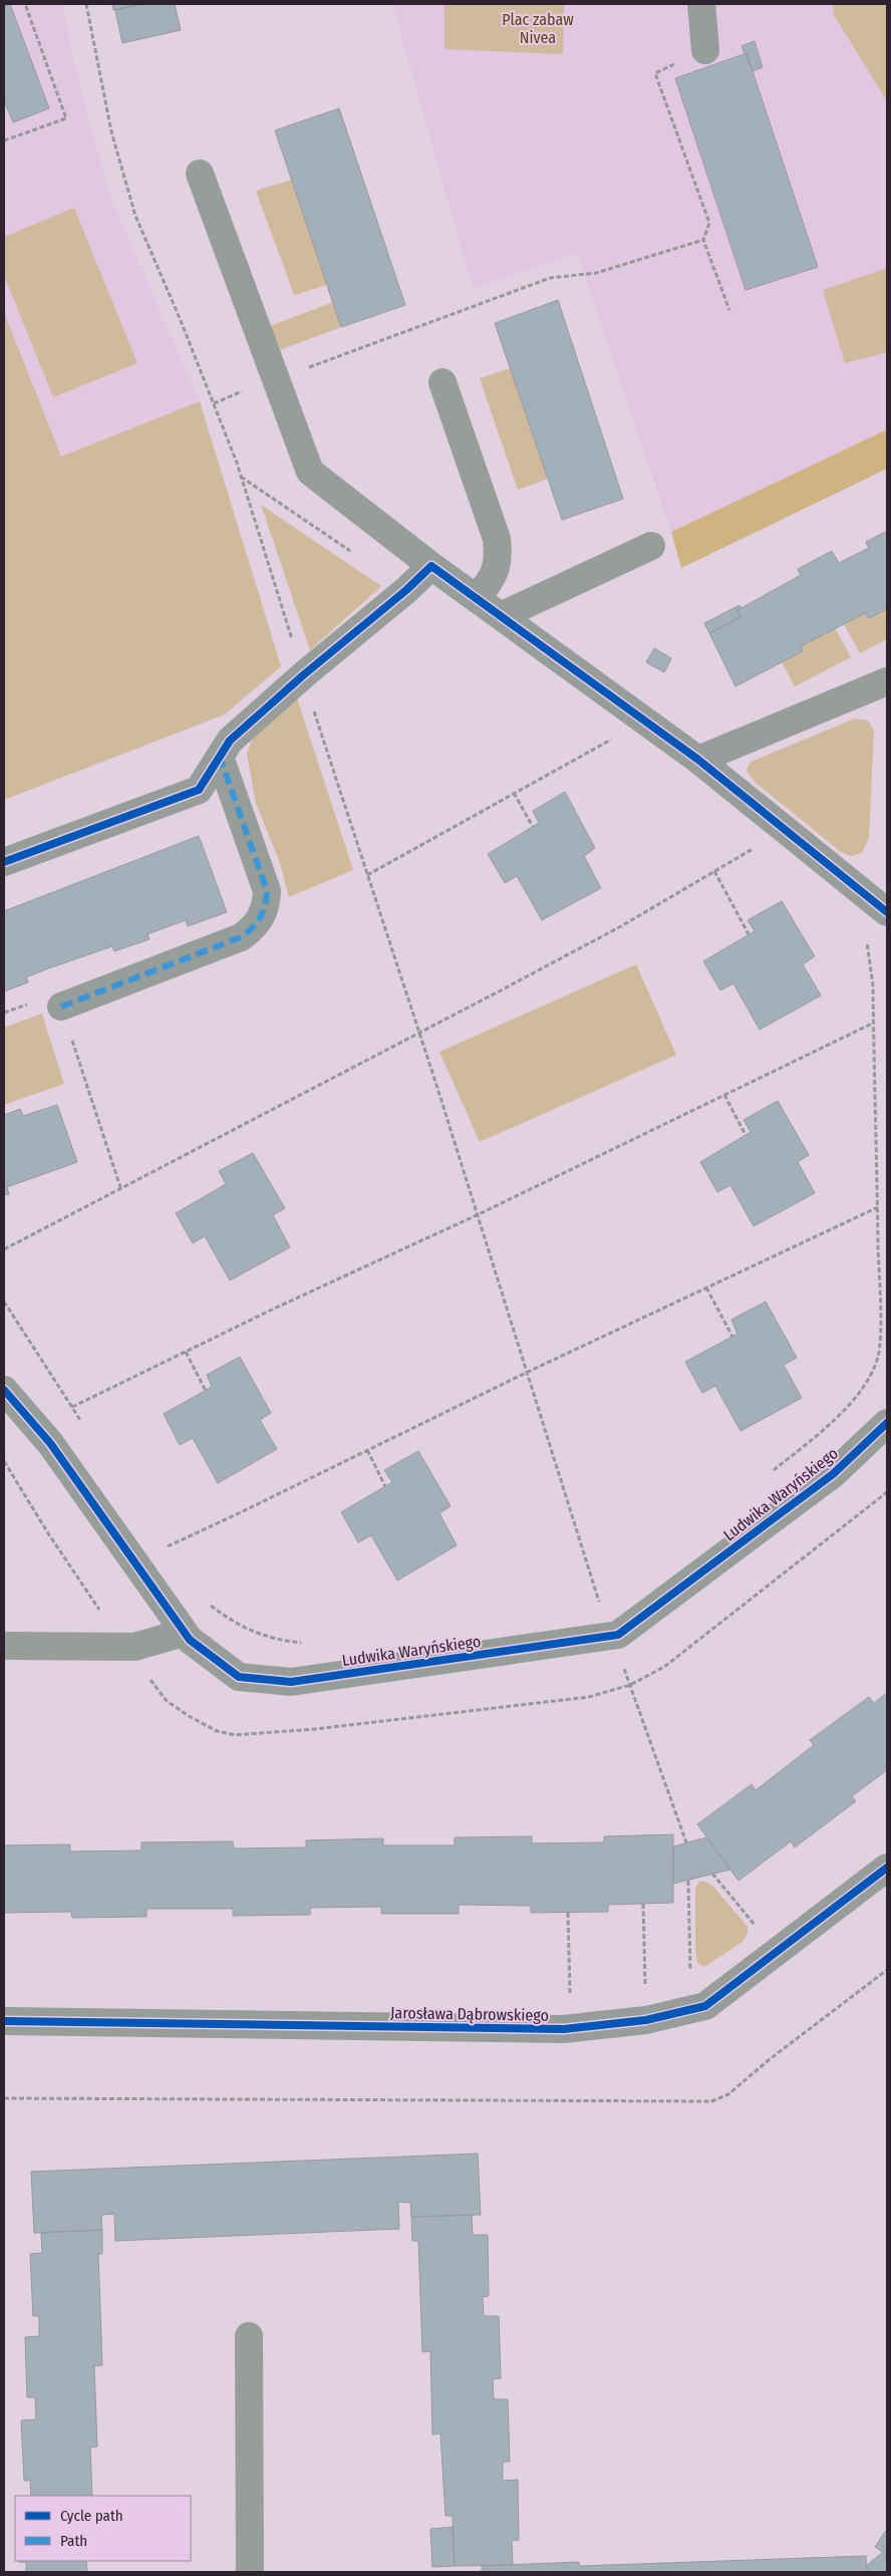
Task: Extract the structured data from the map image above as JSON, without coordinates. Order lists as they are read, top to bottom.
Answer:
{
  "streets": {
    "street": ["Ludwika Waryńskiego", "Jarosława Dąbrowskiego"]
  },
  "parks": ["Plac zabaw Nivea"],
  "legend": ["Cycle path", "Path"]
}
